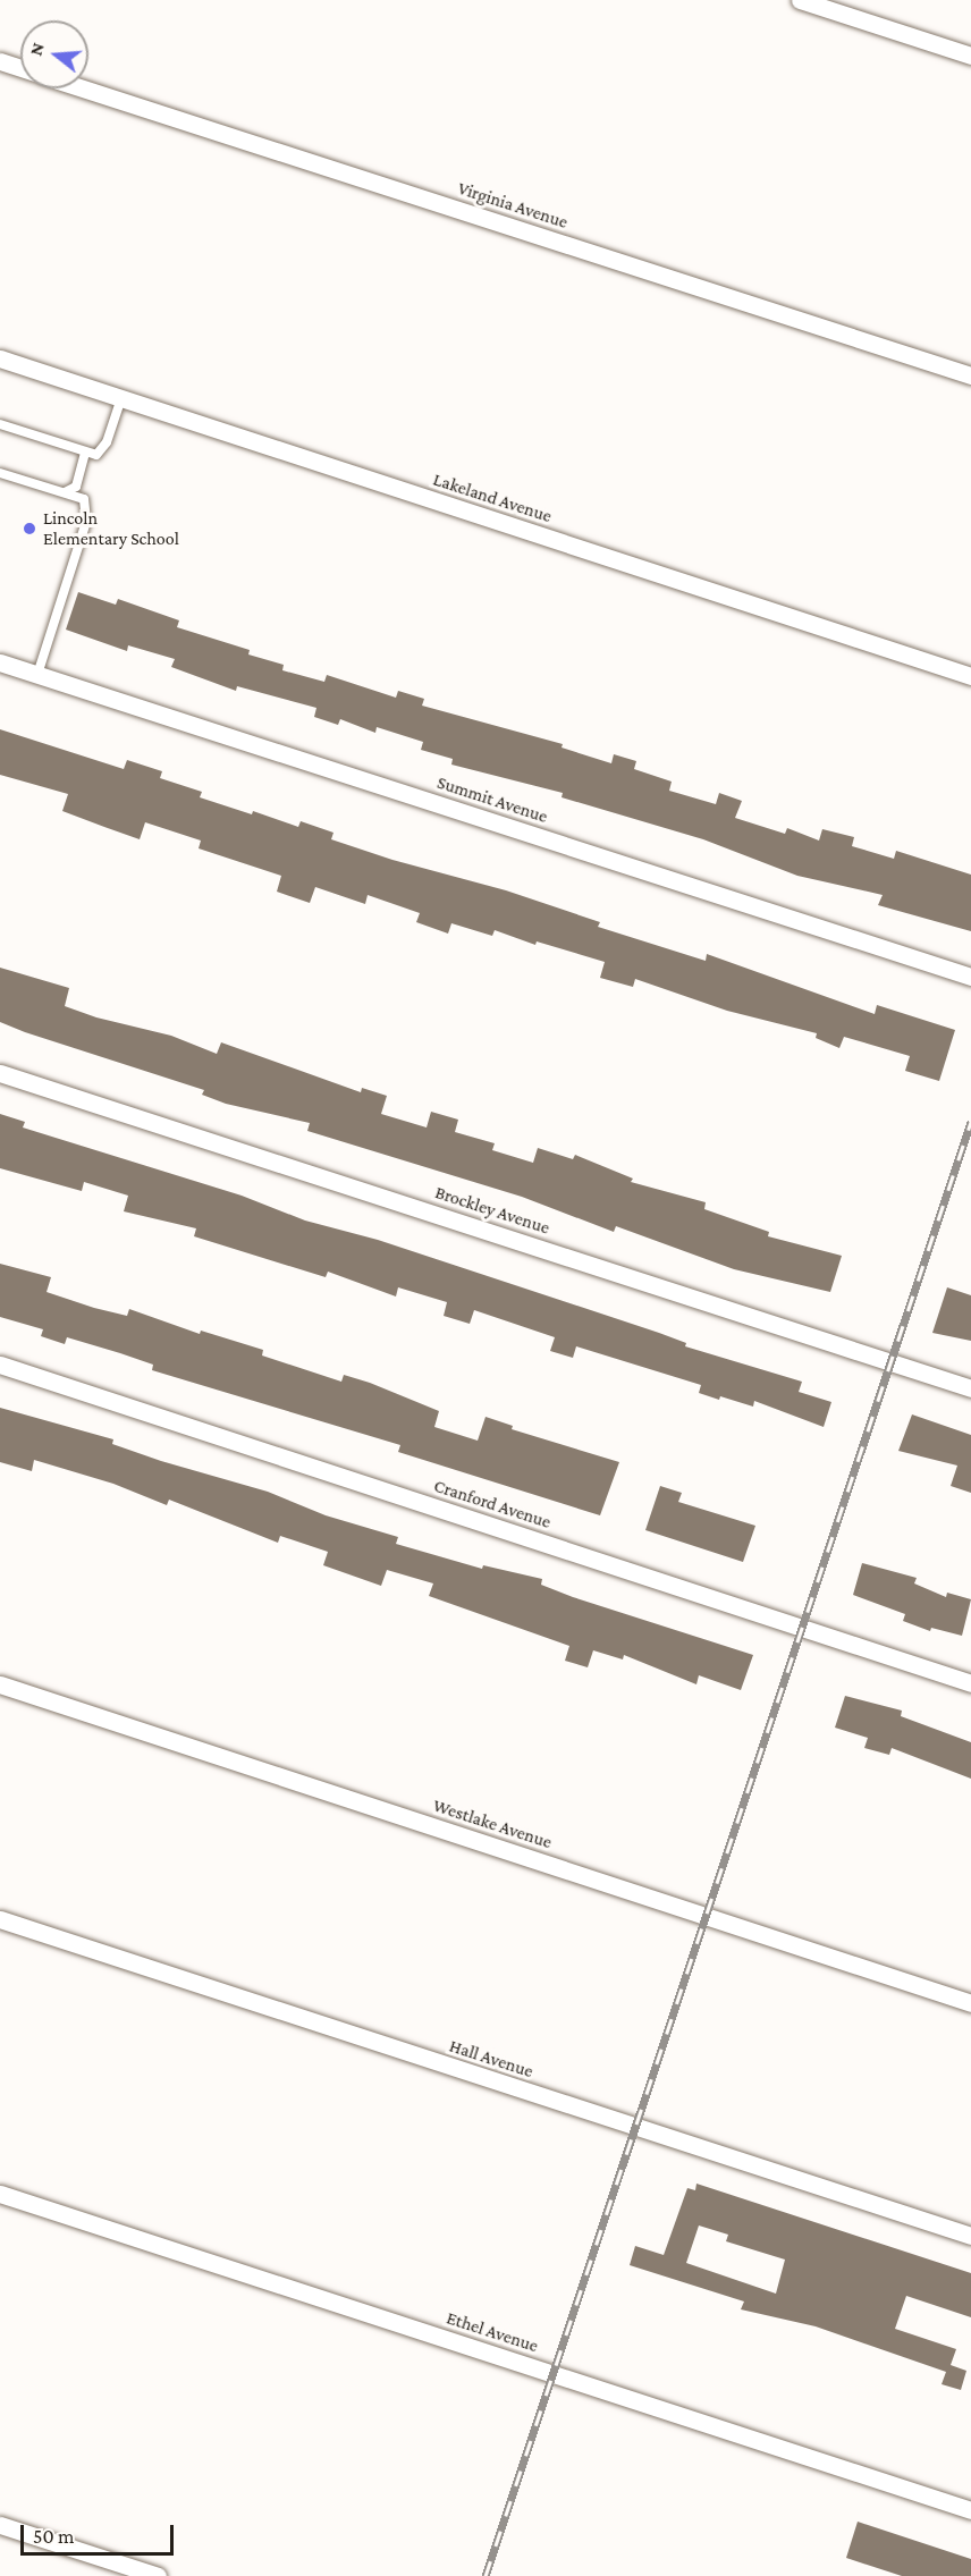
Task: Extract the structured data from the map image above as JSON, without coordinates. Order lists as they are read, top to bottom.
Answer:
{
  "streets": {
    "street": [
      "Virginia Avenue",
      "Lakeland Avenue",
      "Summit Avenue",
      "Brockley Avenue",
      "Cranford Avenue",
      "Westlake Avenue",
      "Hall Avenue",
      "Ethel Avenue"
    ]
  },
  "places": ["Lincoln Elementary School"],
  "scale_bar": "50 m",
  "north": "left"
}
